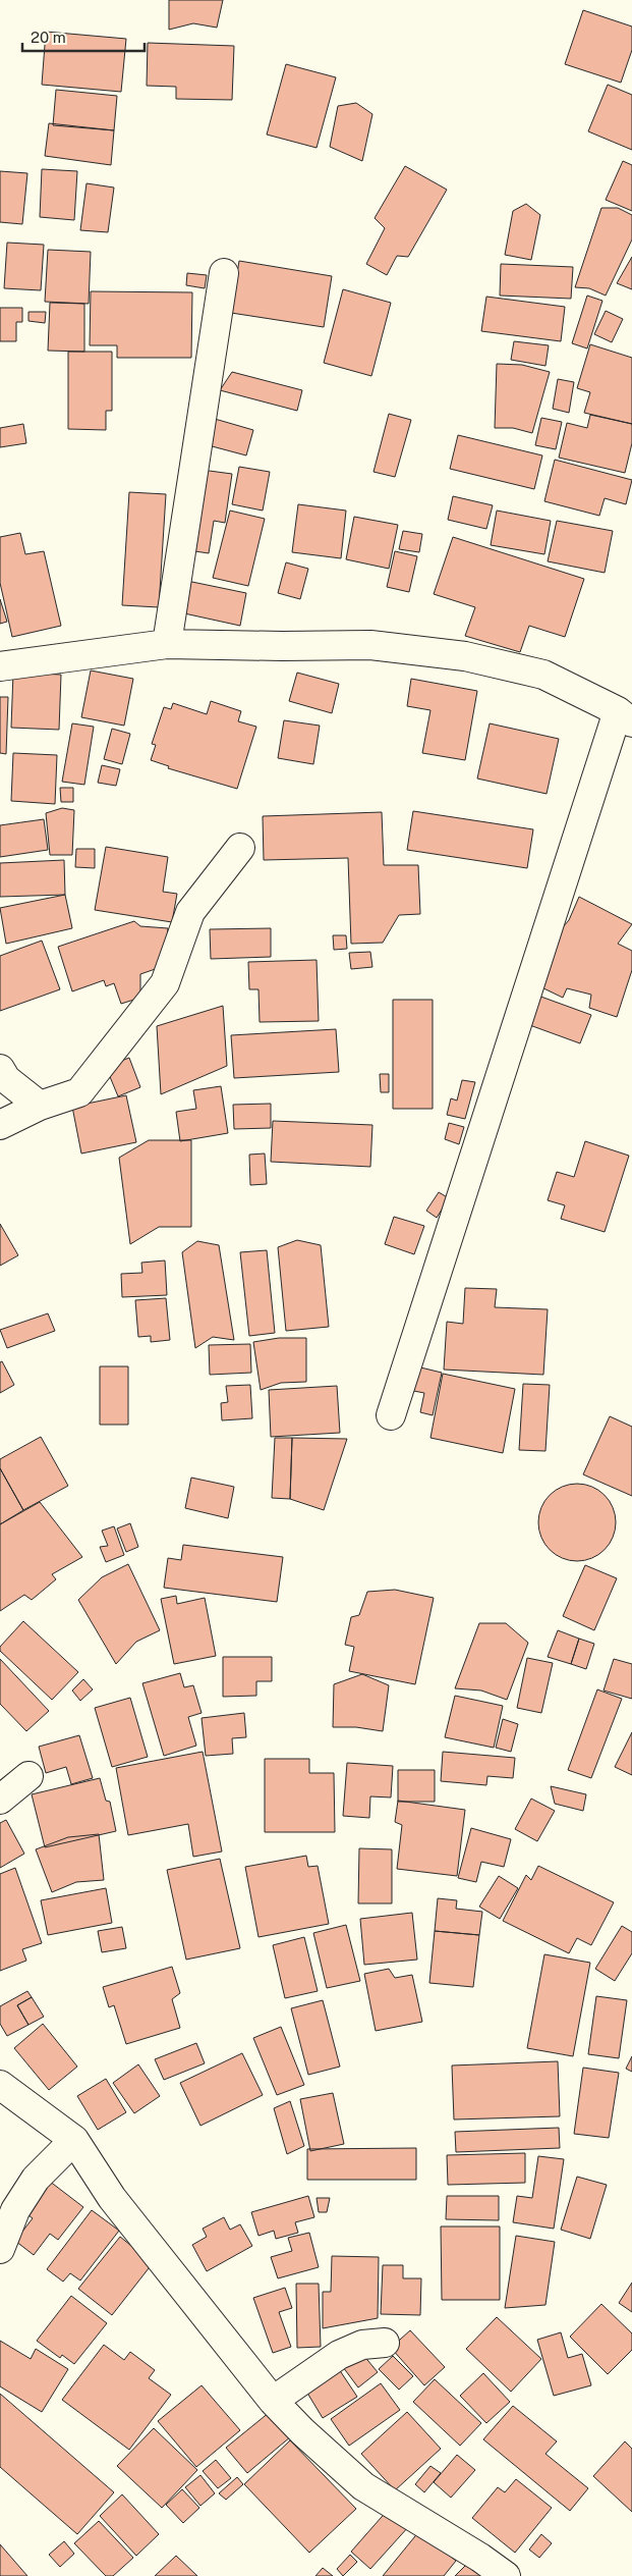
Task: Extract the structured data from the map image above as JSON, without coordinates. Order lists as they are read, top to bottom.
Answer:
{
  "scale_bar": "20 m"
}
